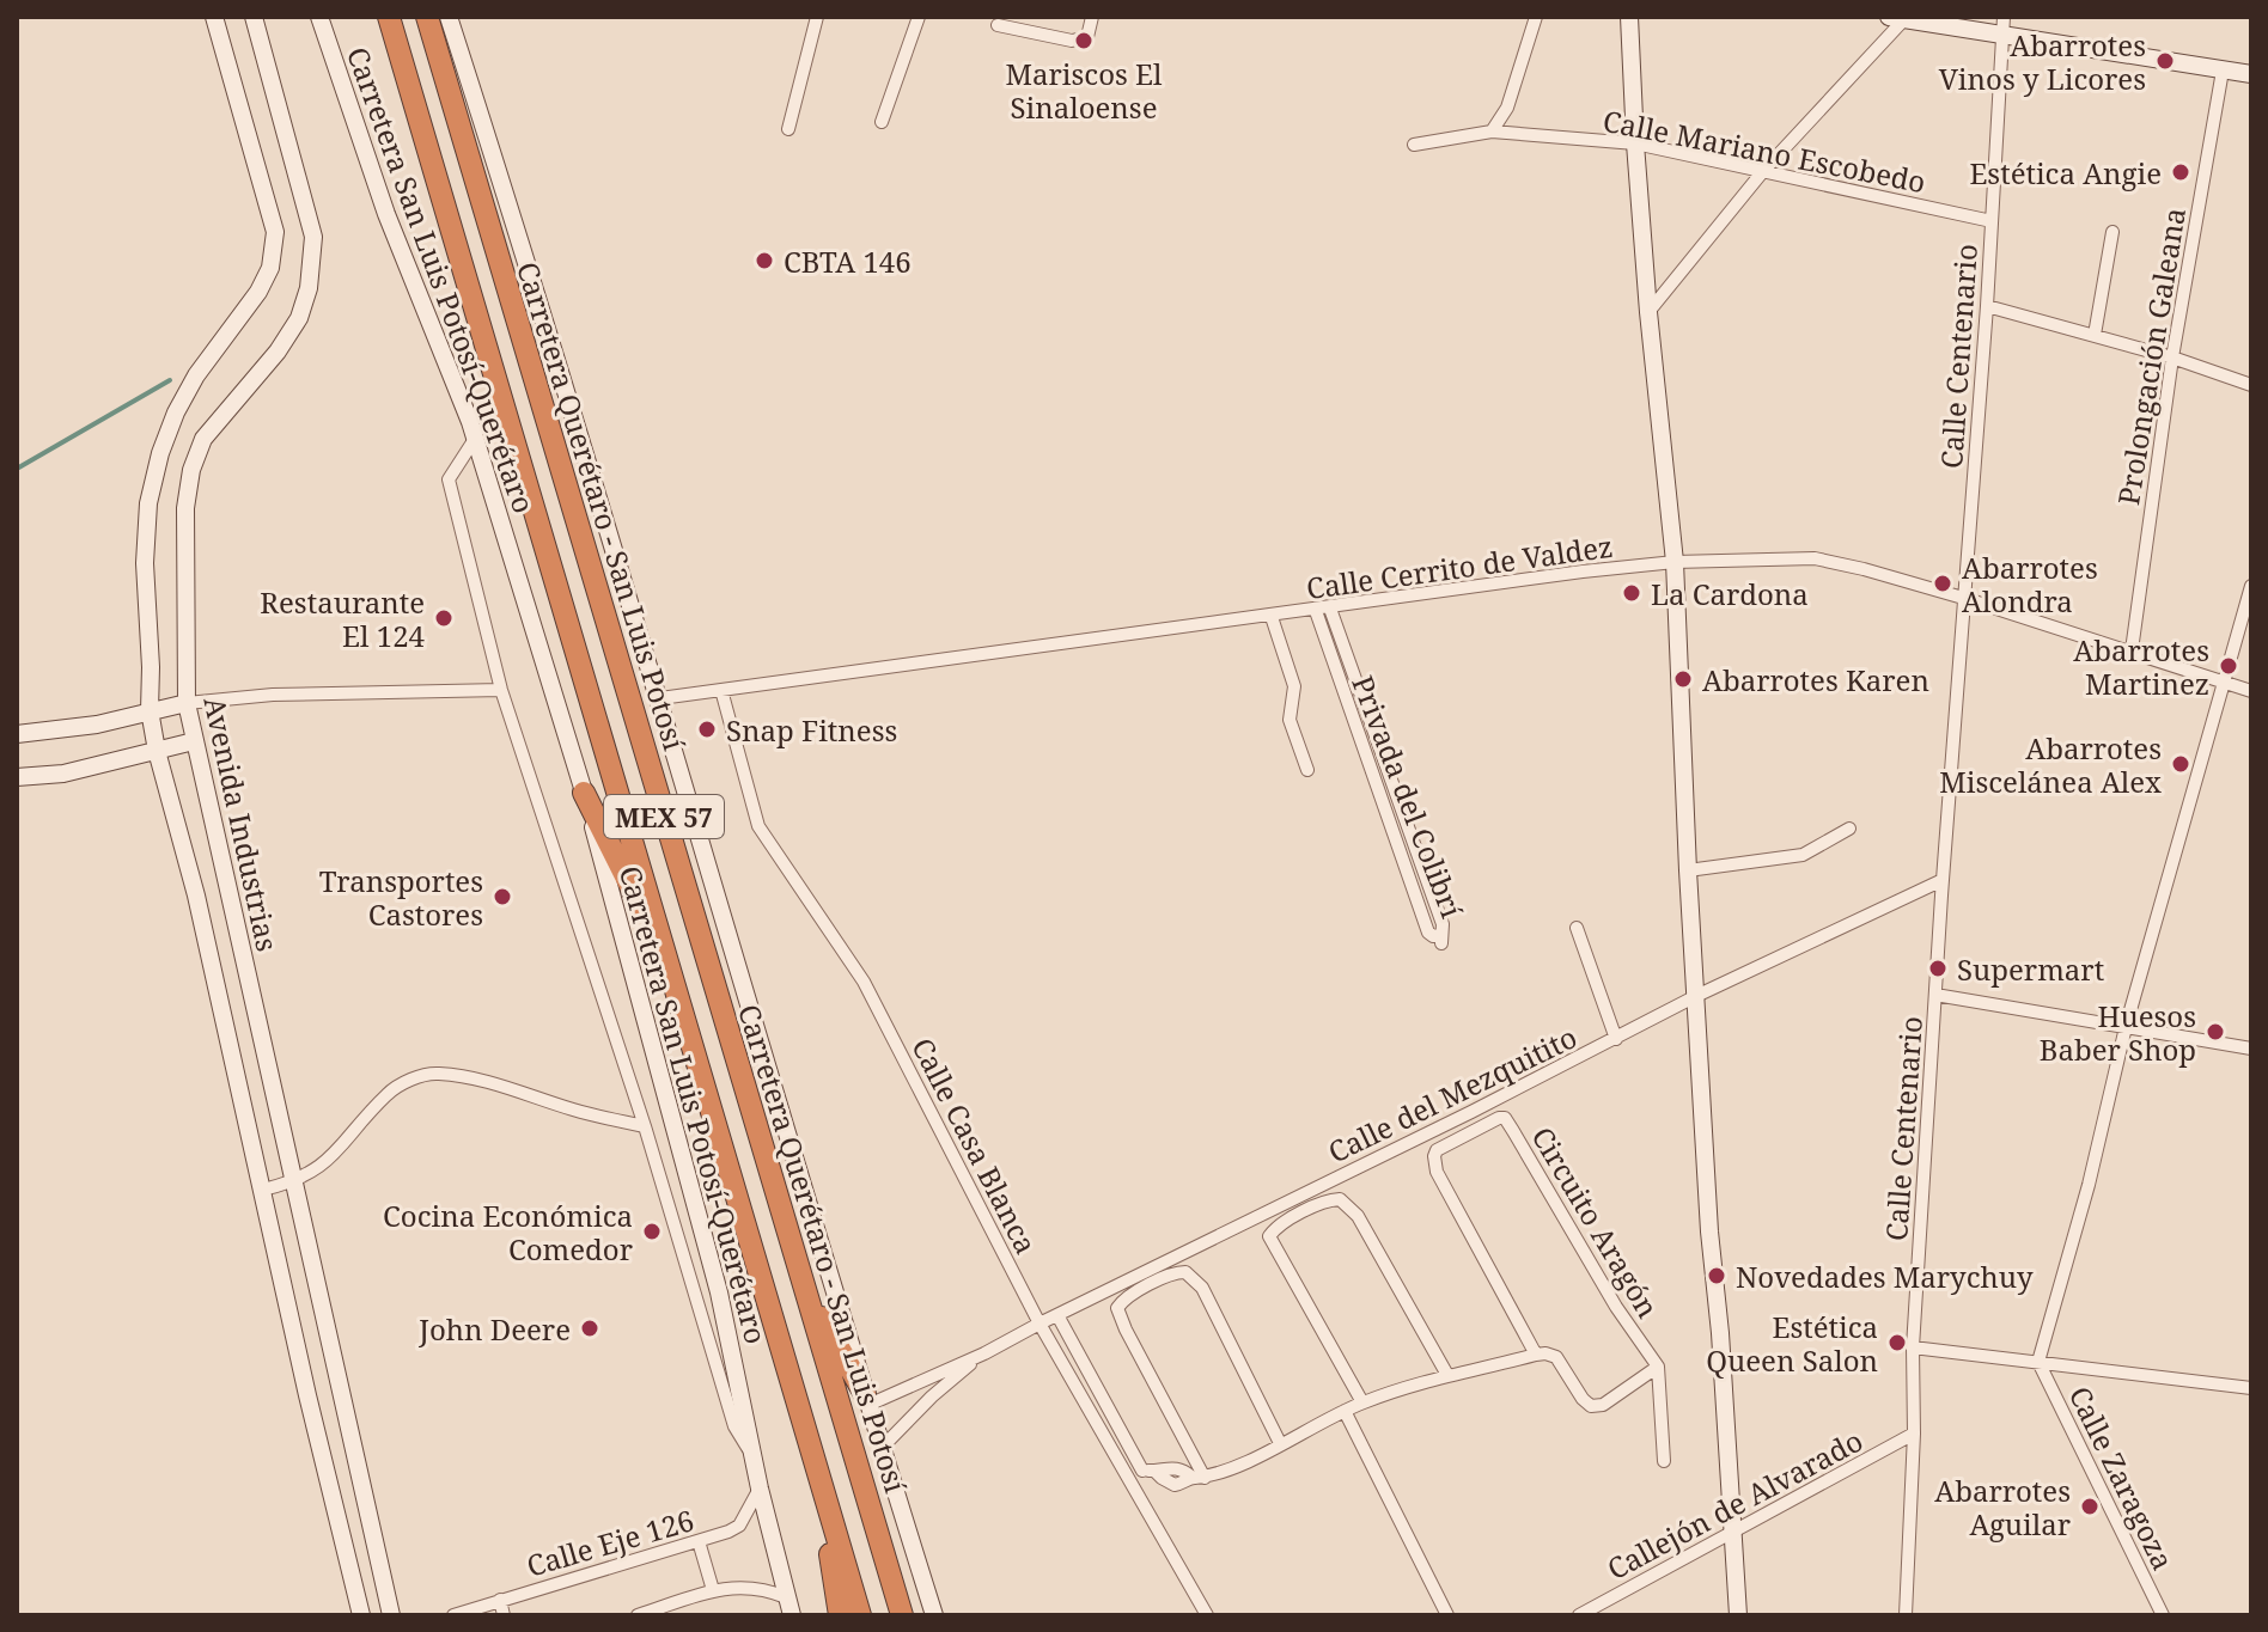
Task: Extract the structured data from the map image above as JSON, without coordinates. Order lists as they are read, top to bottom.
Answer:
{
  "streets": {
    "highway": ["Carretera Querétaro - San Luis Potosí", "MEX 57"],
    "main road": ["Carretera San Luis Potosí-Querétaro", "Avenida Industrias"],
    "street": [
      "Calle Mariano Escobedo",
      "Calle Centenario",
      "Prolongación Galeana",
      "Calle Cerrito de Valdez",
      "Privada del Colibrí",
      "Calle del Mezquitito",
      "Calle Casa Blanca",
      "Circuito Aragón",
      "Calle Zaragoza",
      "Callejón de Alvarado",
      "Calle Eje 126"
    ]
  },
  "crossings": [
    ["Calle Mariano Escobedo", "Calle Centenario"],
    ["Carretera San Luis Potosí-Querétaro", "Calle Eje 126"],
    ["Calle Centenario", "Calle Cerrito de Valdez"],
    ["Calle Centenario", "Calle del Mezquitito"],
    ["Calle Centenario", "Callejón de Alvarado"],
    ["Prolongación Galeana", "Calle Cerrito de Valdez"],
    ["Calle Cerrito de Valdez", "Privada del Colibrí"],
    ["Calle Cerrito de Valdez", "Calle Casa Blanca"],
    ["Calle del Mezquitito", "Calle Casa Blanca"]
  ],
  "places": [
    "Mariscos El Sinaloense",
    "Abarrotes Vinos y Licores",
    "Estética Angie",
    "CBTA 146",
    "Abarrotes Alondra",
    "La Cardona",
    "Restaurante El 124",
    "Abarrotes Martinez",
    "Abarrotes Karen",
    "Snap Fitness",
    "Abarrotes Miscelánea Alex",
    "Transportes Castores",
    "Supermart",
    "Huesos Baber Shop",
    "Cocina Económica Comedor",
    "Novedades Marychuy",
    "John Deere",
    "Estética Queen Salon",
    "Abarrotes Aguilar"
  ]
}
